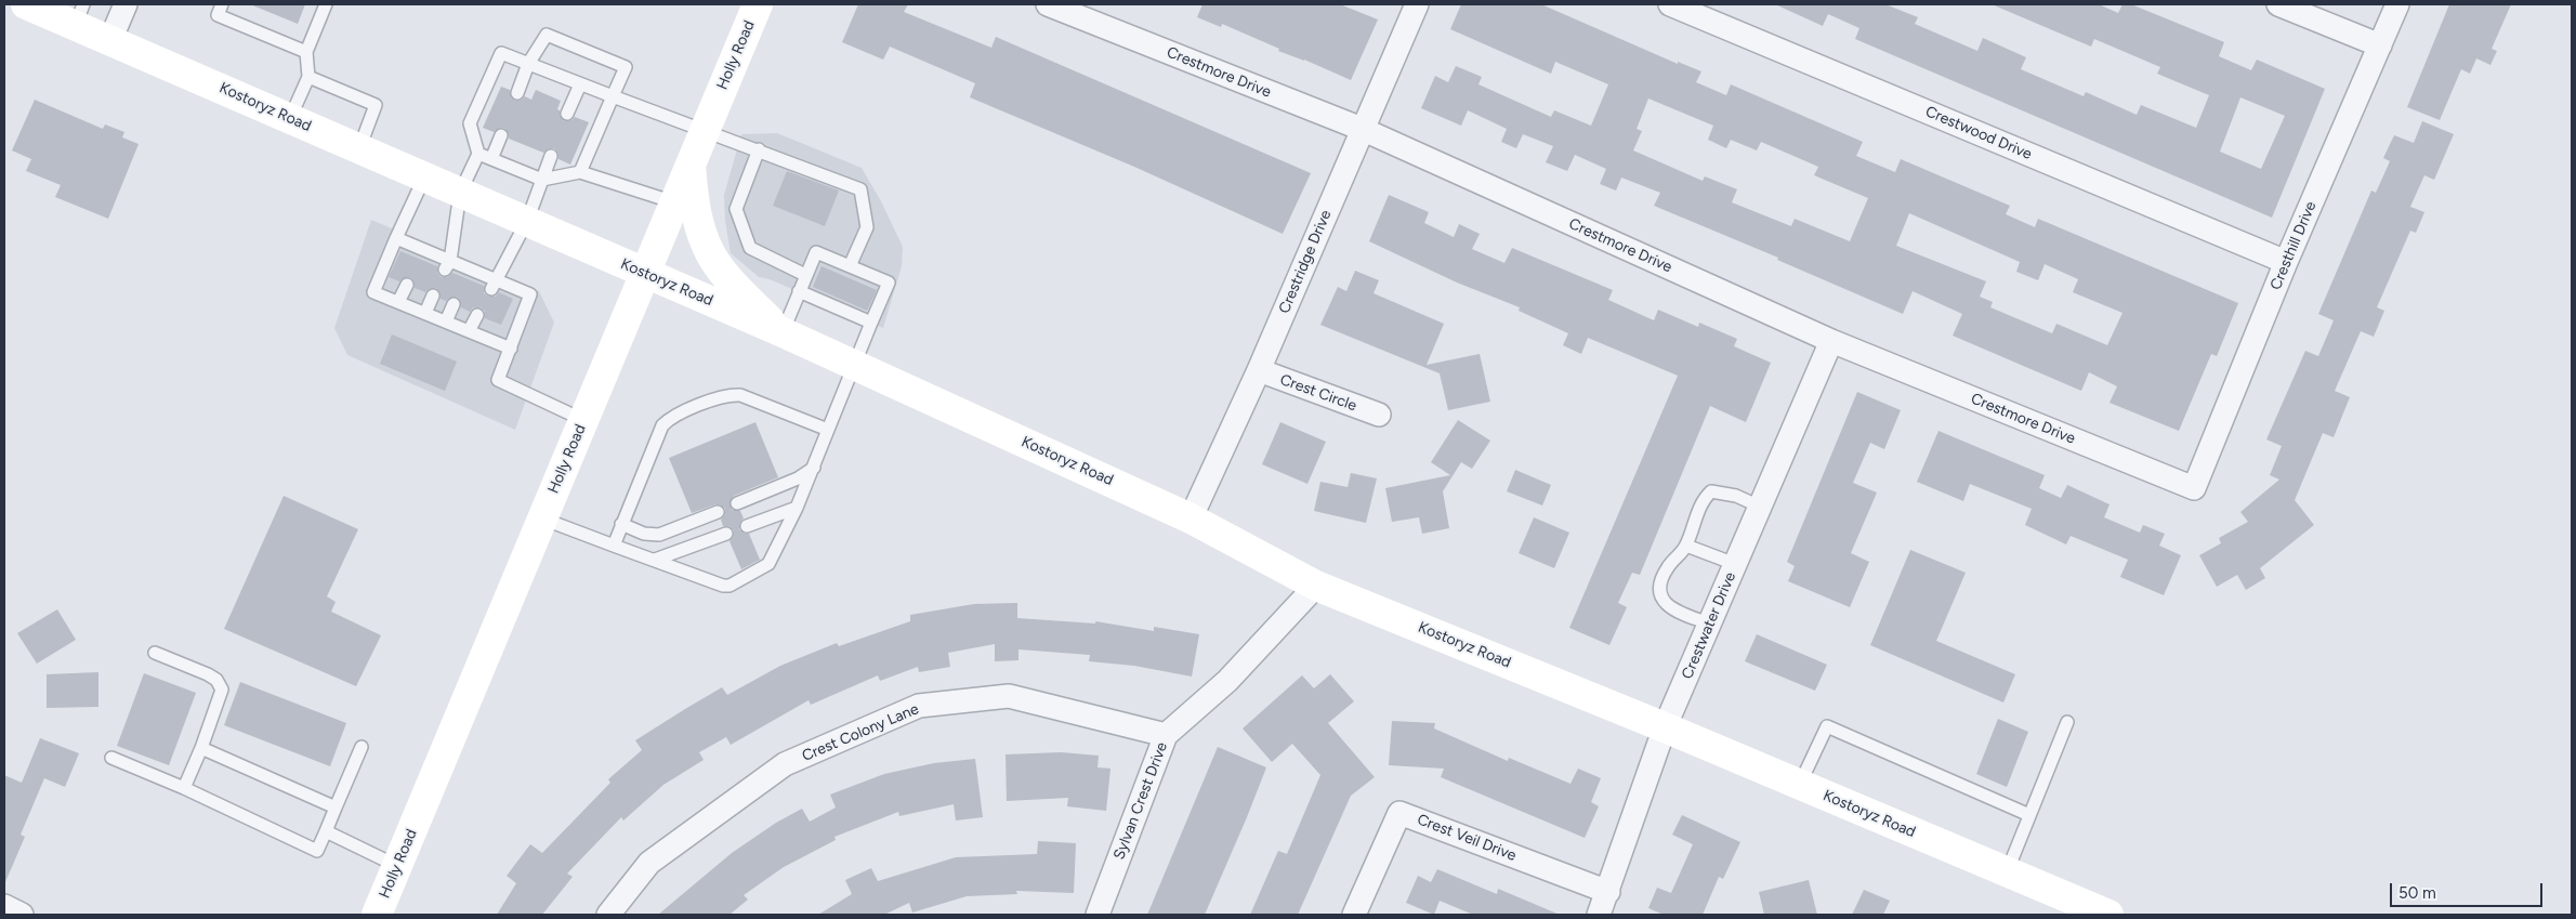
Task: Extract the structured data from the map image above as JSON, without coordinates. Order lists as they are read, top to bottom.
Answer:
{
  "streets": {
    "main road": ["Holly Road", "Kostoryz Road"],
    "street": [
      "Crestmore Drive",
      "Crestwood Drive",
      "Cresthill Drive",
      "Crestridge Drive",
      "Crest Circle",
      "Crestwater Drive",
      "Crest Colony Lane",
      "Sylvan Crest Drive",
      "Crest Veil Drive"
    ]
  },
  "crossings": [
    ["Holly Road", "Kostoryz Road"],
    ["Crestmore Drive", "Cresthill Drive"],
    ["Crestmore Drive", "Crestridge Drive"],
    ["Crestmore Drive", "Crestwater Drive"],
    ["Kostoryz Road", "Crestridge Drive"],
    ["Kostoryz Road", "Crestwater Drive"],
    ["Kostoryz Road", "Sylvan Crest Drive"],
    ["Crestwood Drive", "Cresthill Drive"],
    ["Crestridge Drive", "Crest Circle"],
    ["Crestwater Drive", "Crest Veil Drive"],
    ["Crest Colony Lane", "Sylvan Crest Drive"]
  ],
  "scale_bar": "50 m"
}
